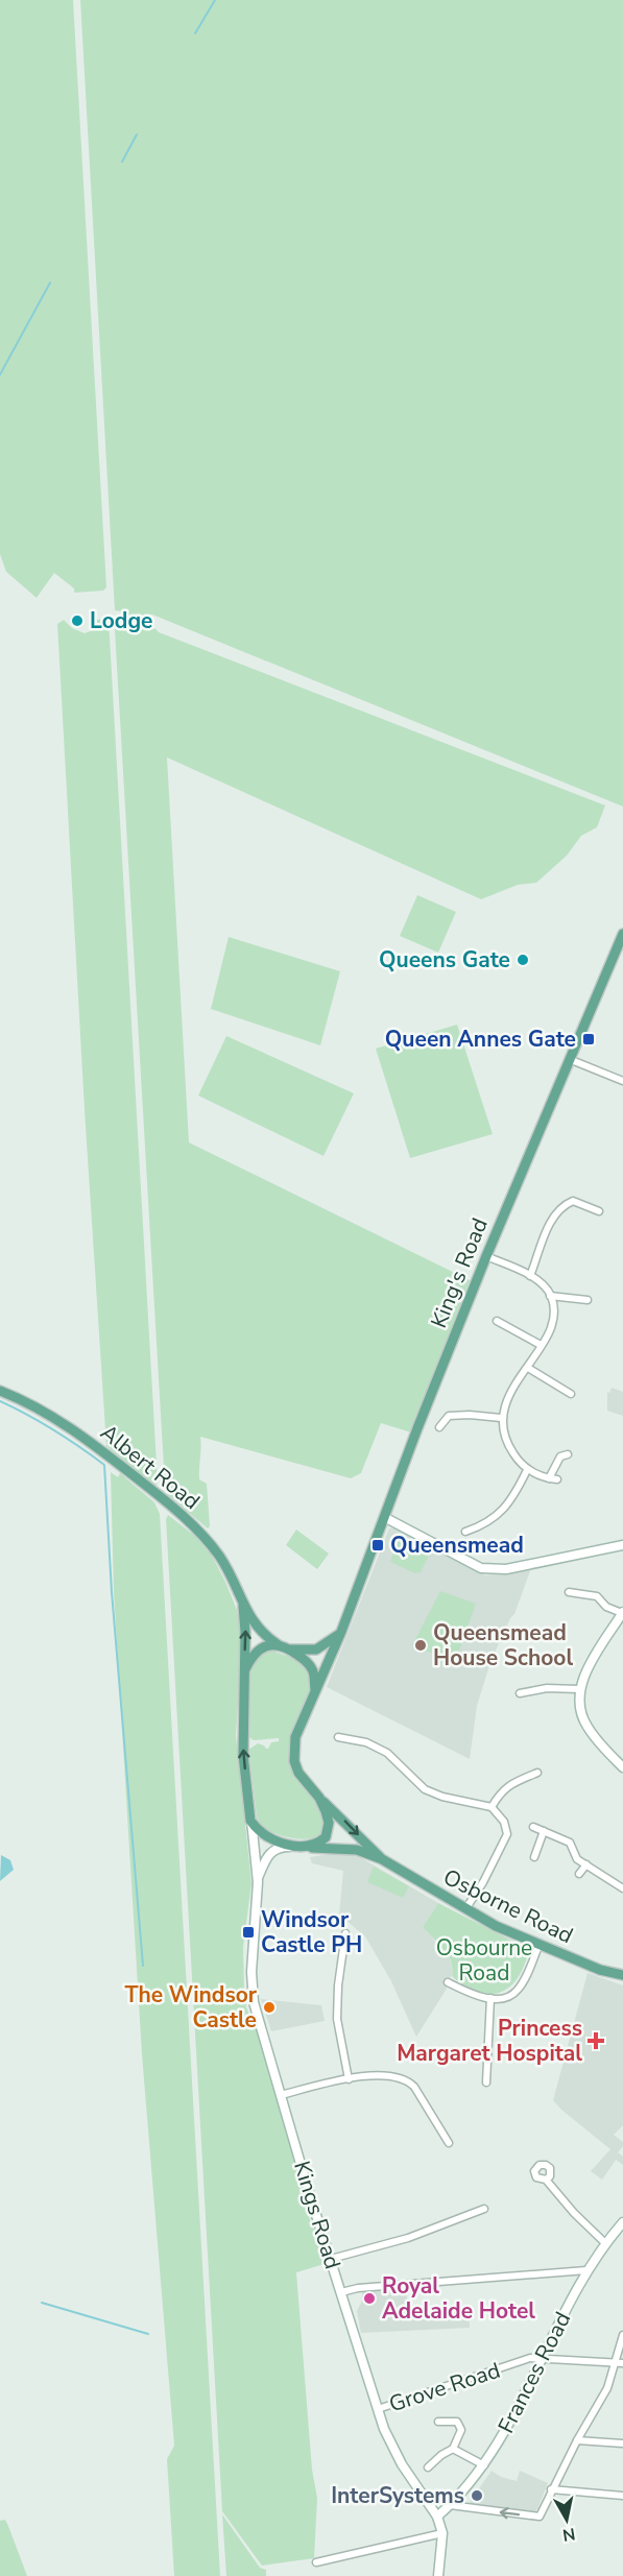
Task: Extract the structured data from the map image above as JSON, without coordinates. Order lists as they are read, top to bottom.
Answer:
{
  "streets": {
    "main road": ["King's Road", "Albert Road", "Osborne Road"],
    "street": ["Kings Road", "Frances Road", "Grove Road"]
  },
  "crossings": [
    ["King's Road", "Osborne Road"],
    ["Albert Road", "Osborne Road"],
    ["Albert Road", "Kings Road"],
    ["Osborne Road", "Kings Road"],
    ["Kings Road", "Frances Road"],
    ["Kings Road", "Grove Road"],
    ["Frances Road", "Grove Road"]
  ],
  "one_way": ["Albert Road"],
  "parks": ["Osbourne Road"],
  "places": {
    "other": [
      "Lodge",
      "Queens Gate",
      "Queensmead House School",
      "The Windsor Castle",
      "Royal Adelaide Hotel",
      "InterSystems"
    ],
    "transit": ["Queen Annes Gate", "Queensmead", "Windsor Castle PH"],
    "health": ["Princess Margaret Hospital"]
  },
  "north": "bottom"
}
